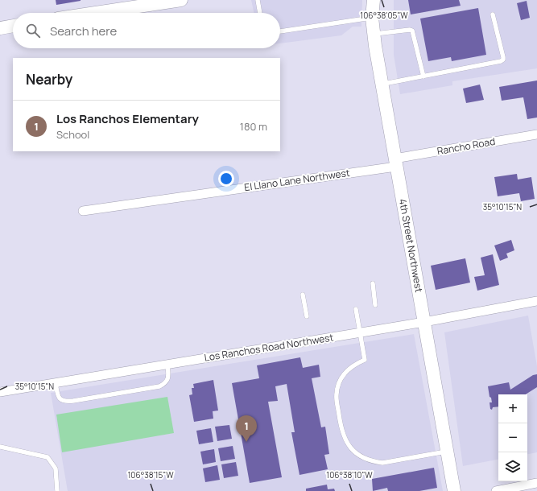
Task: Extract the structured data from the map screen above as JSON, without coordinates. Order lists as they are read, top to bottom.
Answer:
{
  "streets": {
    "main road": ["4th Street Northwest"],
    "street": ["Rancho Road", "El Llano Lane Northwest", "Los Ranchos Road Northwest"]
  },
  "crossings": [
    ["Rancho Road", "El Llano Lane Northwest"],
    ["Rancho Road", "4th Street Northwest"],
    ["El Llano Lane Northwest", "4th Street Northwest"],
    ["4th Street Northwest", "Los Ranchos Road Northwest"]
  ],
  "page": {
    "search": "Search here",
    "heading": "Nearby",
    "list": [
      {
        "mark": "1",
        "name": "Los Ranchos Elementary",
        "note": "School",
        "value": "180 m"
      }
    ],
    "map_buttons": ["+", "−"],
    "pins": "1"
  },
  "coordinates": [
    "106°38'05\"W",
    "35°10'15\"N",
    "106°38'15\"W",
    "106°38'10\"W"
  ]
}
